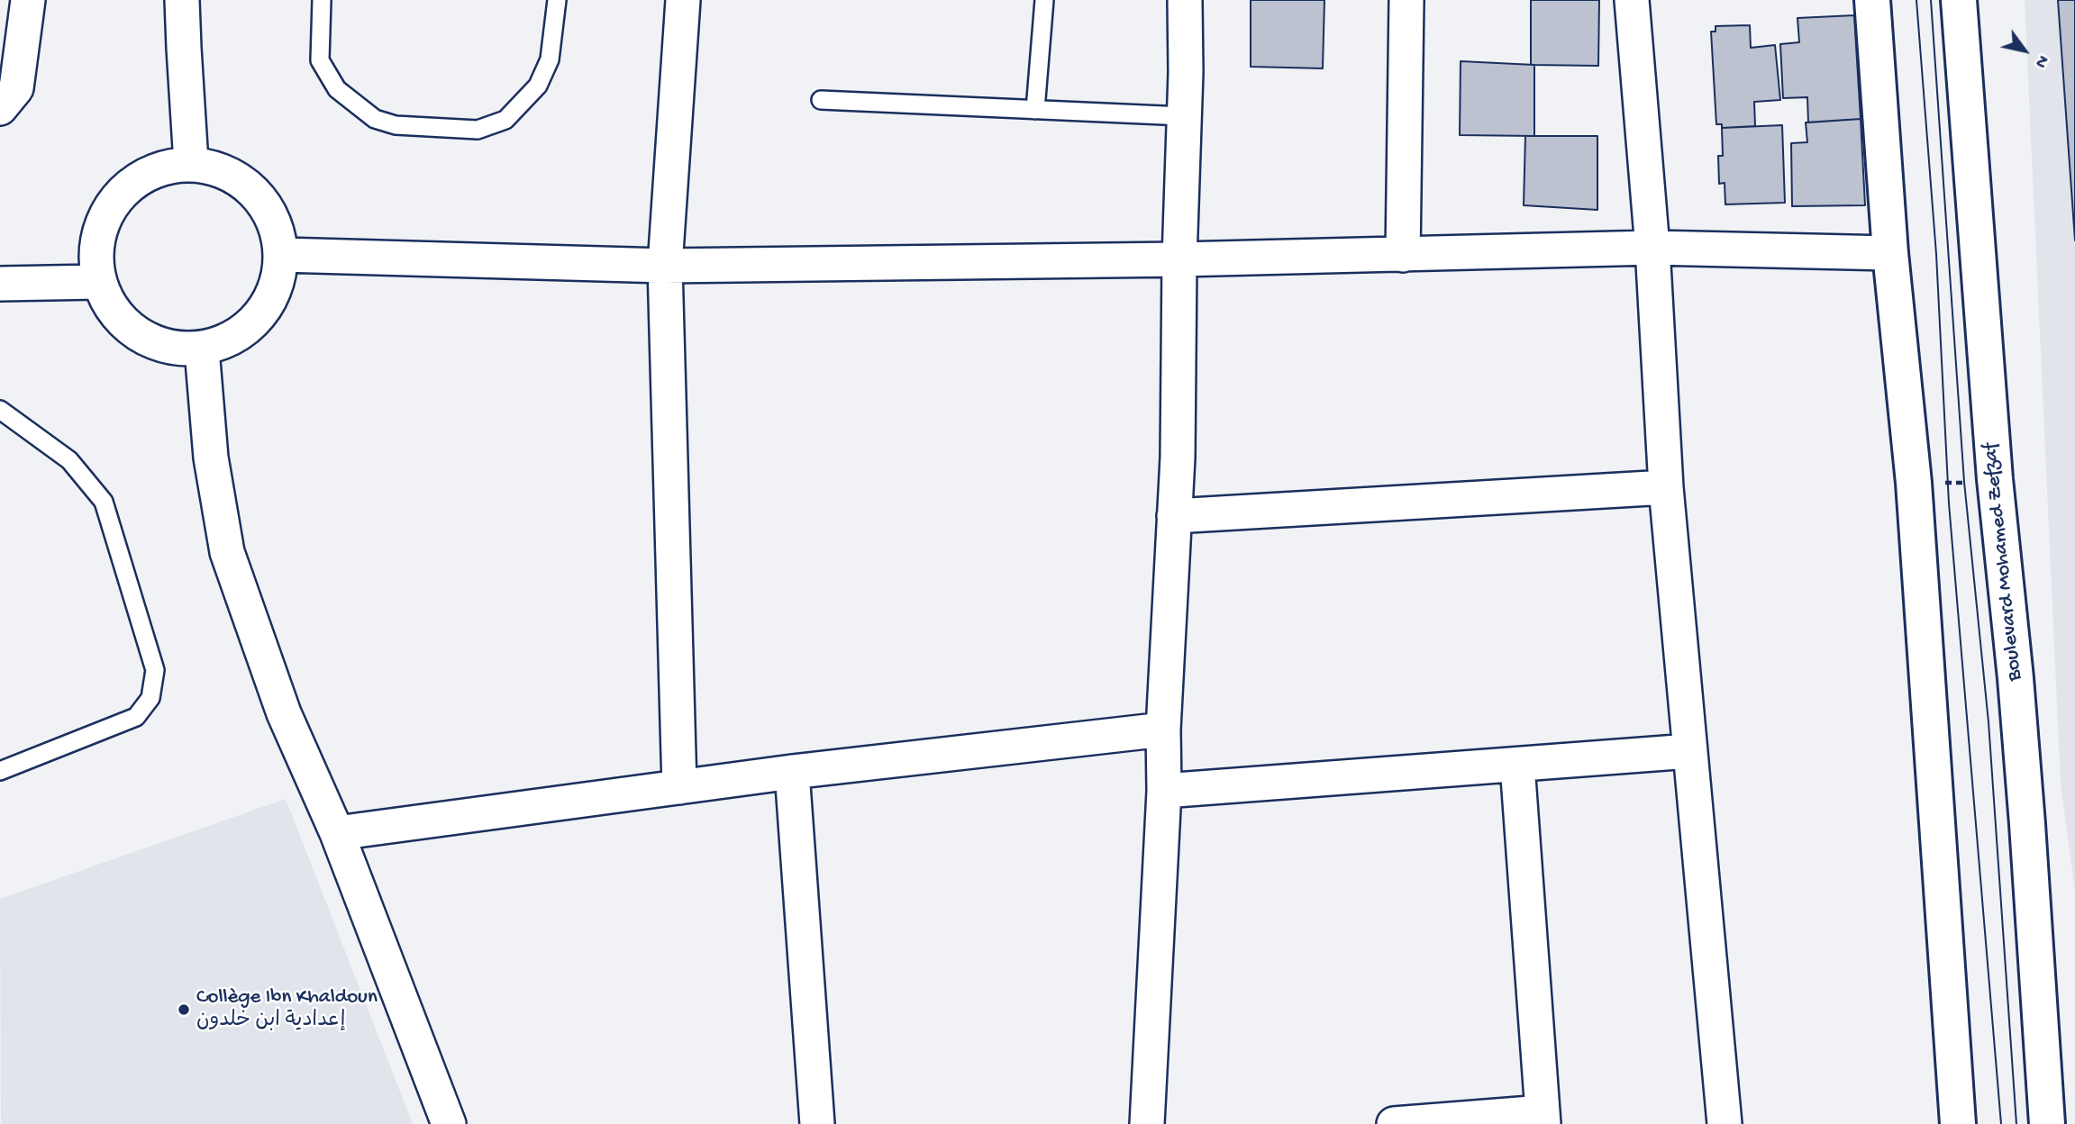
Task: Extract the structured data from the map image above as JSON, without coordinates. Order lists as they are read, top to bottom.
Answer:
{
  "streets": {
    "main road": ["Boulevard Mohamed Zefzaf"]
  },
  "places": ["Collège Ibn Khaldoun إعدادية ابن خلدون"],
  "north": "bottom right"
}
